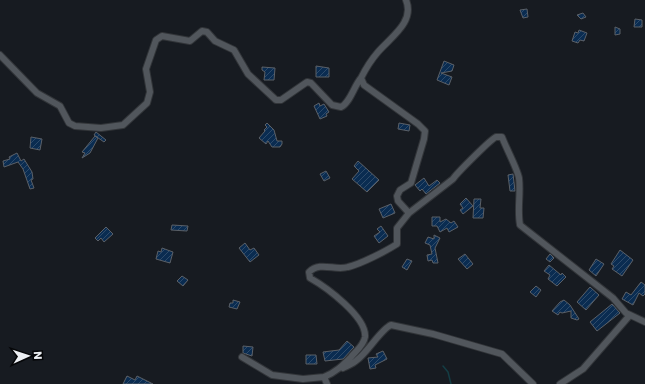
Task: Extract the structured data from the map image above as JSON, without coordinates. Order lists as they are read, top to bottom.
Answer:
{
  "north": "right"
}
